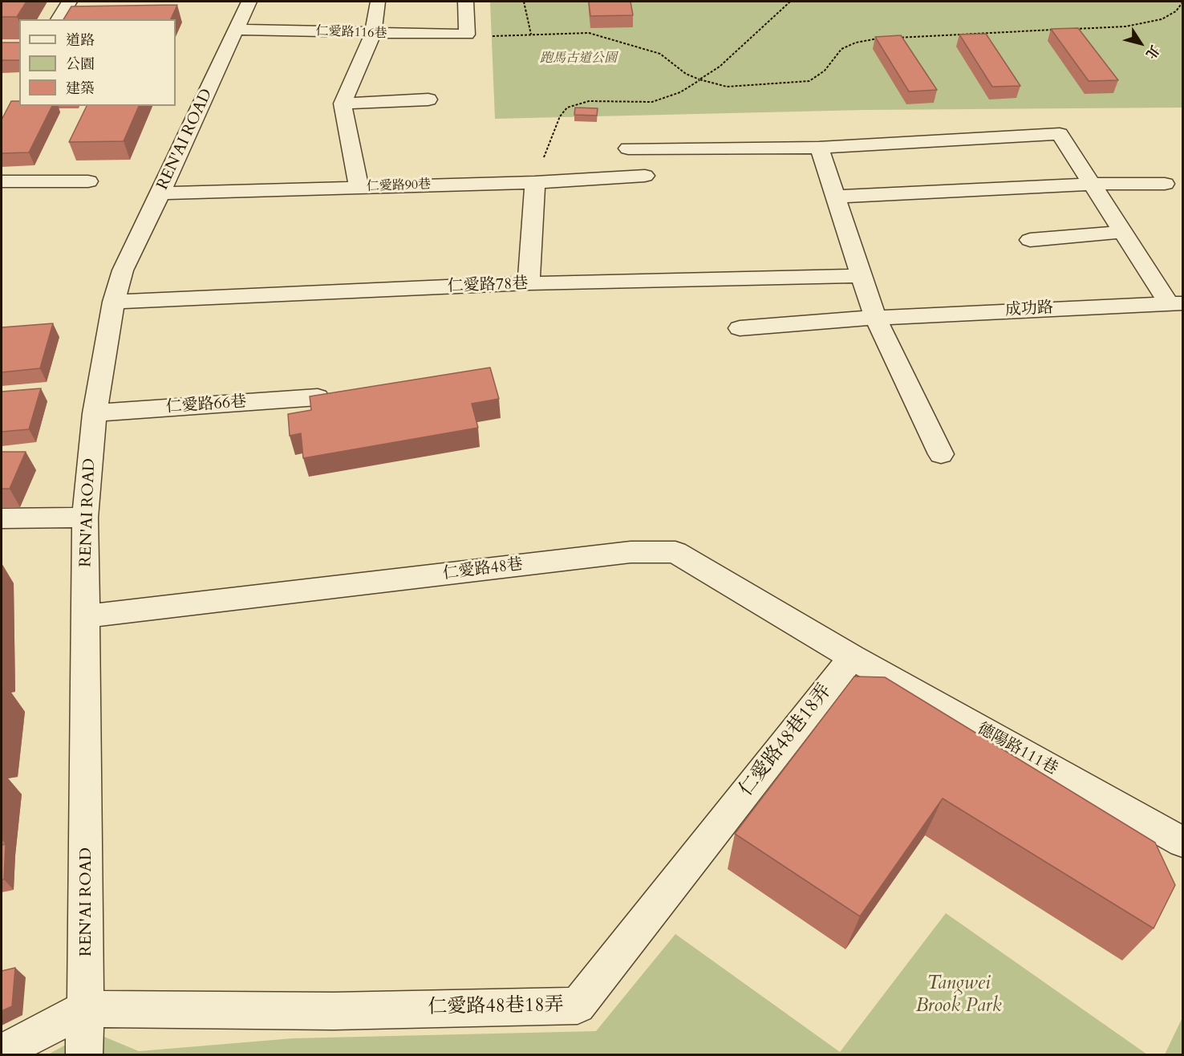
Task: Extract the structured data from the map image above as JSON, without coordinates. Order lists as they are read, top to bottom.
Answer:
{
  "streets": {
    "street": [
      "仁愛路116巷",
      "REN'AI ROAD",
      "仁愛路90巷",
      "仁愛路78巷",
      "成功路",
      "仁愛路66巷",
      "仁愛路48巷",
      "仁愛路48巷18弄",
      "德陽路111巷"
    ]
  },
  "crossings": [
    ["仁愛路116巷", "REN'AI ROAD"],
    ["REN'AI ROAD", "仁愛路90巷"],
    ["REN'AI ROAD", "仁愛路78巷"],
    ["REN'AI ROAD", "仁愛路66巷"],
    ["REN'AI ROAD", "仁愛路48巷"],
    ["REN'AI ROAD", "仁愛路48巷18弄"],
    ["仁愛路48巷", "仁愛路48巷18弄"],
    ["仁愛路48巷", "德陽路111巷"],
    ["仁愛路48巷18弄", "德陽路111巷"]
  ],
  "parks": ["跑馬古道公園", "Tangwei Brook Park"],
  "legend": ["道路", "公園", "建築"],
  "north": "bottom right"
}
